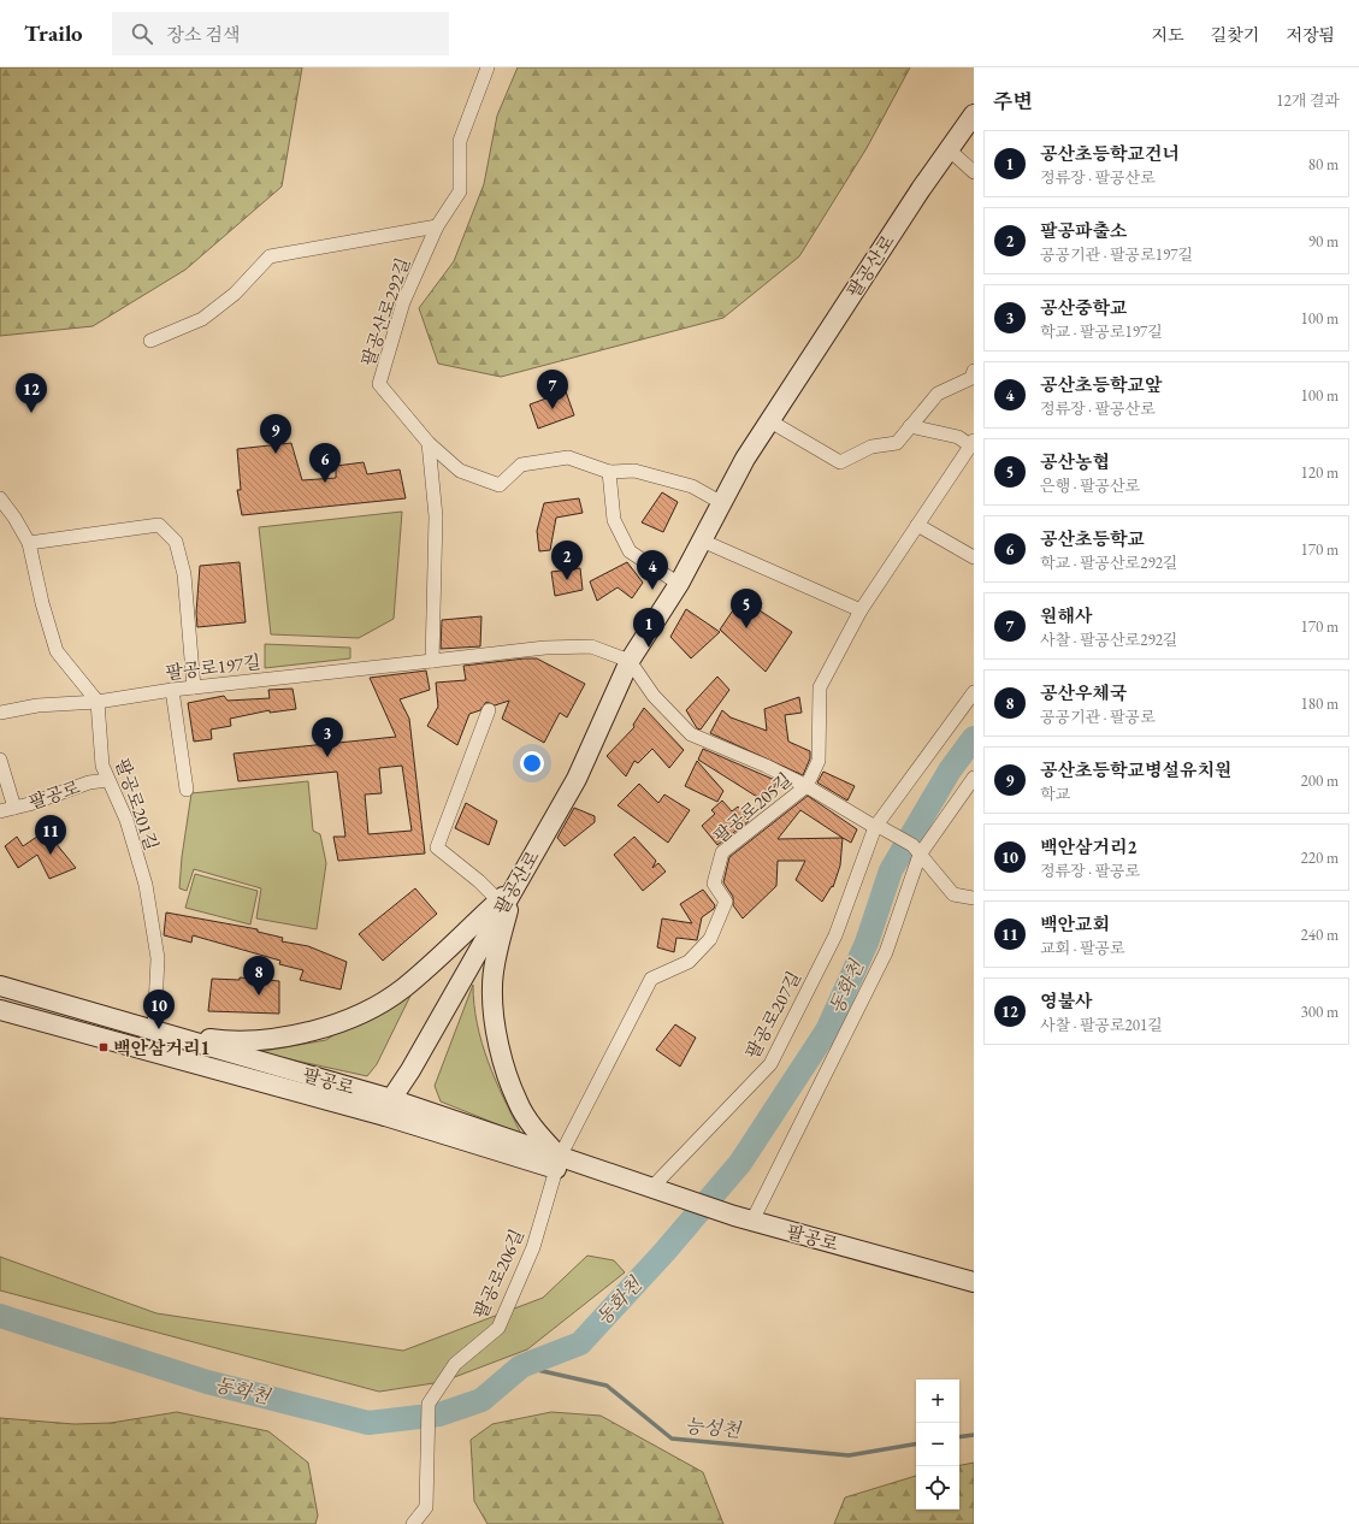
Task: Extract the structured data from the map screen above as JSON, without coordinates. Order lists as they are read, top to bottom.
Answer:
{
  "streets": {
    "main road": ["팔공산로", "팔공로"],
    "street": [
      "팔공산로292길",
      "팔공로197길",
      "팔공로201길",
      "팔공로205길",
      "팔공로207길",
      "팔공로206길"
    ]
  },
  "crossings": [
    ["팔공산로", "팔공산로292길"],
    ["팔공산로", "팔공로197길"],
    ["팔공산로", "팔공로"],
    ["팔공로197길", "팔공로201길"],
    ["팔공로", "팔공로201길"],
    ["팔공로", "팔공로205길"],
    ["팔공로", "팔공로207길"],
    ["팔공로", "팔공로206길"],
    ["팔공로205길", "팔공로206길"]
  ],
  "water": ["동화천", "능성천"],
  "places": {
    "transit": ["백안삼거리1"]
  },
  "page": {
    "header": "Trailo",
    "search": "장소 검색",
    "nav": ["지도", "길찾기", "저장됨"],
    "heading": ["주변", "12개 결과"],
    "list": [
      {
        "mark": "1",
        "name": "공산초등학교건너",
        "note": "정류장 · 팔공산로",
        "value": "80 m"
      },
      {
        "mark": "2",
        "name": "팔공파출소",
        "note": "공공기관 · 팔공로197길",
        "value": "90 m"
      },
      {
        "mark": "3",
        "name": "공산중학교",
        "note": "학교 · 팔공로197길",
        "value": "100 m"
      },
      {
        "mark": "4",
        "name": "공산초등학교앞",
        "note": "정류장 · 팔공산로",
        "value": "100 m"
      },
      {
        "mark": "5",
        "name": "공산농협",
        "note": "은행 · 팔공산로",
        "value": "120 m"
      },
      {
        "mark": "6",
        "name": "공산초등학교",
        "note": "학교 · 팔공산로292길",
        "value": "170 m"
      },
      {
        "mark": "7",
        "name": "원해사",
        "note": "사찰 · 팔공산로292길",
        "value": "170 m"
      },
      {
        "mark": "8",
        "name": "공산우체국",
        "note": "공공기관 · 팔공로",
        "value": "180 m"
      },
      {
        "mark": "9",
        "name": "공산초등학교병설유치원",
        "note": "학교",
        "value": "200 m"
      },
      {
        "mark": "10",
        "name": "백안삼거리2",
        "note": "정류장 · 팔공로",
        "value": "220 m"
      },
      {
        "mark": "11",
        "name": "백안교회",
        "note": "교회 · 팔공로",
        "value": "240 m"
      },
      {
        "mark": "12",
        "name": "영불사",
        "note": "사찰 · 팔공로201길",
        "value": "300 m"
      }
    ],
    "pins": [
      "7",
      "12",
      "9",
      "6",
      "2",
      "4",
      "5",
      "1",
      "3",
      "11",
      "8",
      "10"
    ],
    "map_buttons": ["+", "−"]
  }
}
